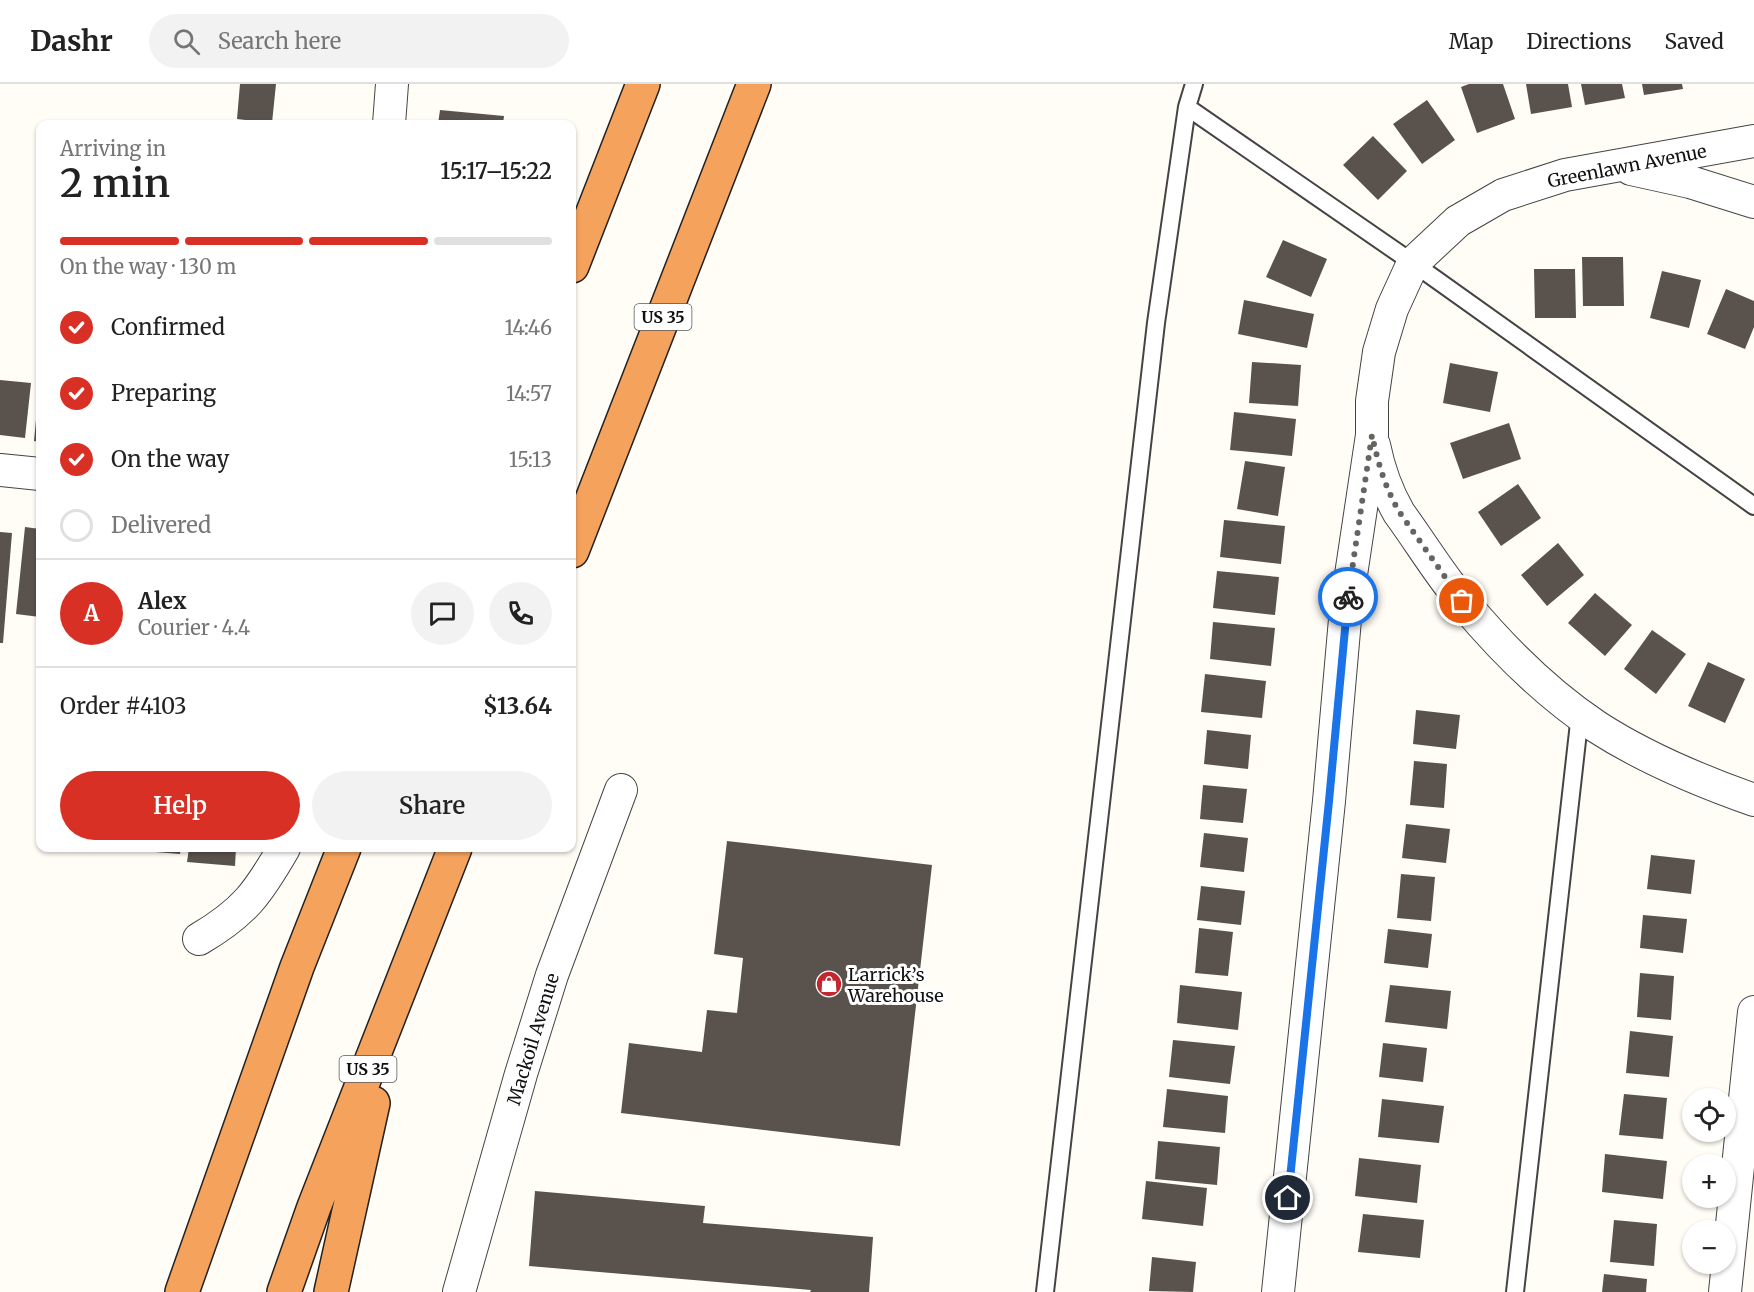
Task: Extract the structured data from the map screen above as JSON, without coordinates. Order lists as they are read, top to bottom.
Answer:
{
  "streets": {
    "highway": ["US 35"],
    "street": ["Greenlawn Avenue", "Mackoil Avenue"]
  },
  "places": {
    "shop": ["Larrick’s Warehouse"]
  },
  "page": {
    "header": "Dashr",
    "search": "Search here",
    "nav": ["Map", "Directions", "Saved"],
    "heading": ["2 min", "Arriving in", "15:17–15:22"],
    "panel": [
      "Alex",
      "Courier · 4.4",
      "Order #4103",
      "$13.64"
    ],
    "bar": "On the way · 130 m",
    "list": [
      ["Confirmed", "14:46"],
      ["Preparing", "14:57"],
      ["On the way", "15:13"],
      "Delivered"
    ],
    "round": "A",
    "buttons": ["Help", "Share"],
    "map_buttons": ["+", "−"]
  }
}
